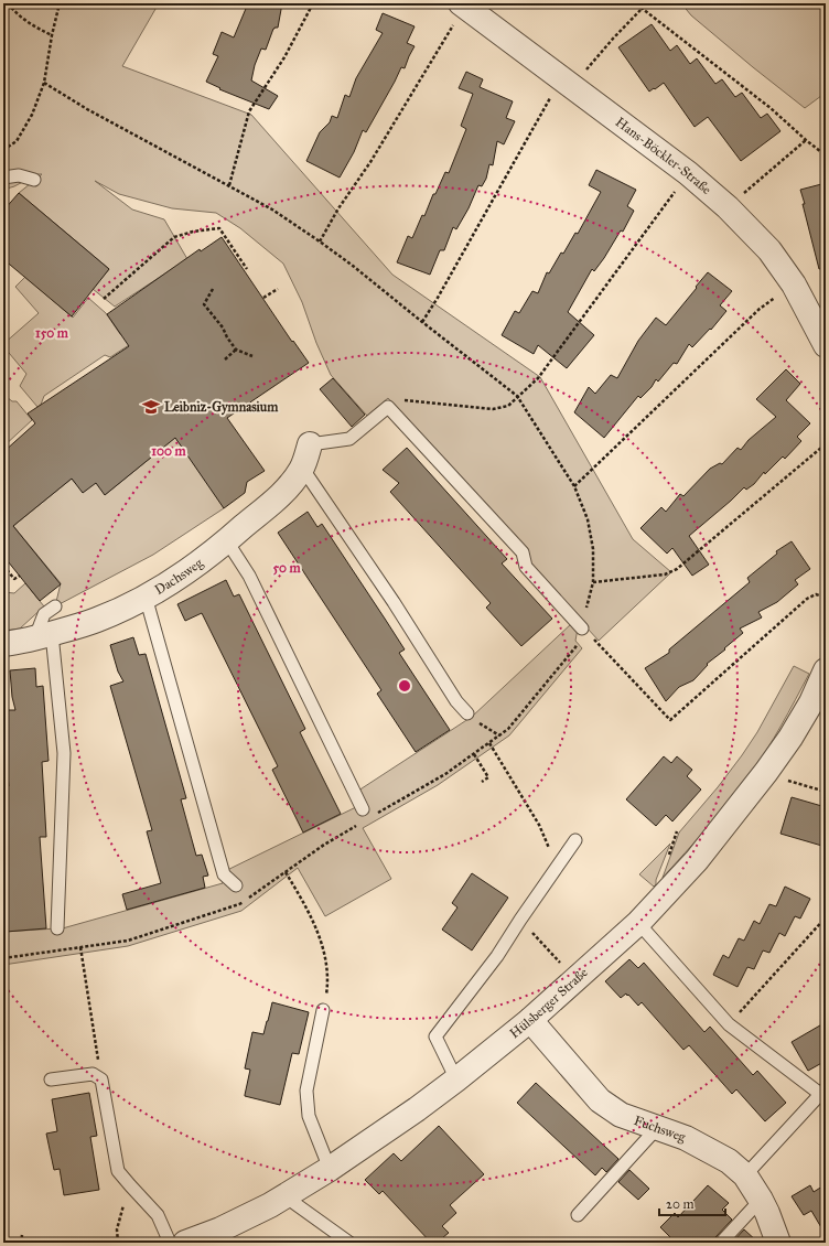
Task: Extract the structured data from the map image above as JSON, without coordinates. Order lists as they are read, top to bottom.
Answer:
{
  "streets": {
    "street": [
      "Hans-Böckler-Straße",
      "Dachsweg",
      "Hülsberger Straße",
      "Fuchsweg"
    ]
  },
  "crossings": [
    ["Hülsberger Straße", "Fuchsweg"]
  ],
  "places": {
    "school or university": ["Leibniz-Gymnasium"]
  },
  "scale_bar": "20 m",
  "rings": ["150 m", "100 m", "50 m"]
}
